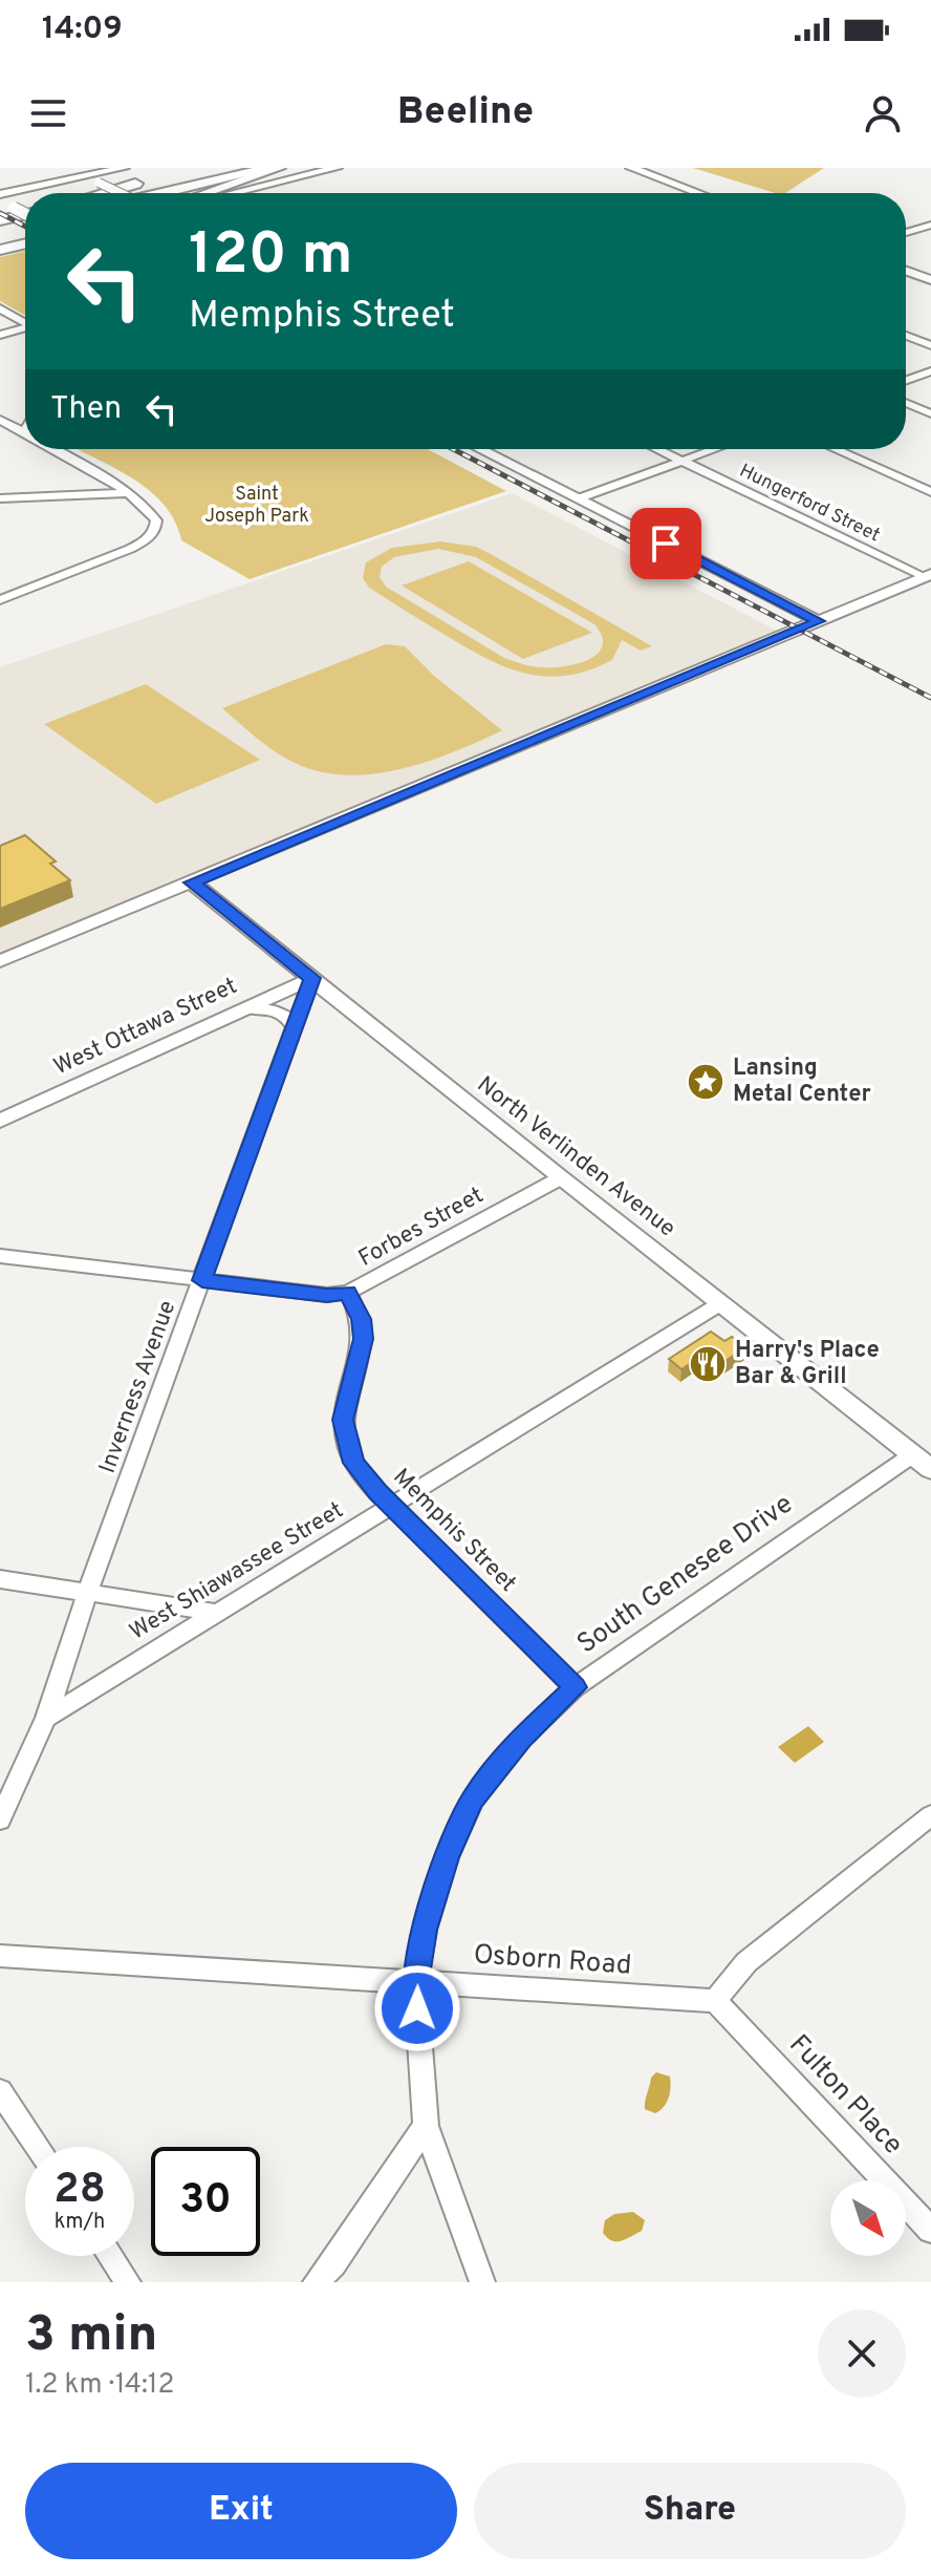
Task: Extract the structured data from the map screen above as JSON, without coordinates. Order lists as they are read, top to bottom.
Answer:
{
  "streets": {
    "street": [
      "Hungerford Street",
      "West Ottawa Street",
      "North Verlinden Avenue",
      "Forbes Street",
      "Inverness Avenue",
      "Memphis Street",
      "West Shiawassee Street",
      "South Genesee Drive",
      "Osborn Road",
      "Fulton Place"
    ]
  },
  "crossings": [
    ["West Ottawa Street", "North Verlinden Avenue"],
    ["West Ottawa Street", "Inverness Avenue"],
    ["North Verlinden Avenue", "Forbes Street"],
    ["North Verlinden Avenue", "Inverness Avenue"],
    ["North Verlinden Avenue", "West Shiawassee Street"],
    ["North Verlinden Avenue", "South Genesee Drive"],
    ["Forbes Street", "Inverness Avenue"],
    ["Forbes Street", "Memphis Street"],
    ["Inverness Avenue", "West Shiawassee Street"],
    ["Memphis Street", "West Shiawassee Street"],
    ["Memphis Street", "South Genesee Drive"],
    ["South Genesee Drive", "Osborn Road"],
    ["Osborn Road", "Fulton Place"]
  ],
  "parks": ["Saint Joseph Park"],
  "places": {
    "place": ["Lansing Metal Center"],
    "restaurant": ["Harry's Place Bar & Grill"]
  },
  "north": "bottom right",
  "page": {
    "status": "14:09",
    "header": "Beeline",
    "turn": ["120 m", "Memphis Street"],
    "then": "Then",
    "speed": "28 km/h",
    "limit": "30",
    "heading": ["3 min", "1.2 km · 14:12"],
    "buttons": ["Exit", "Share"]
  }
}
